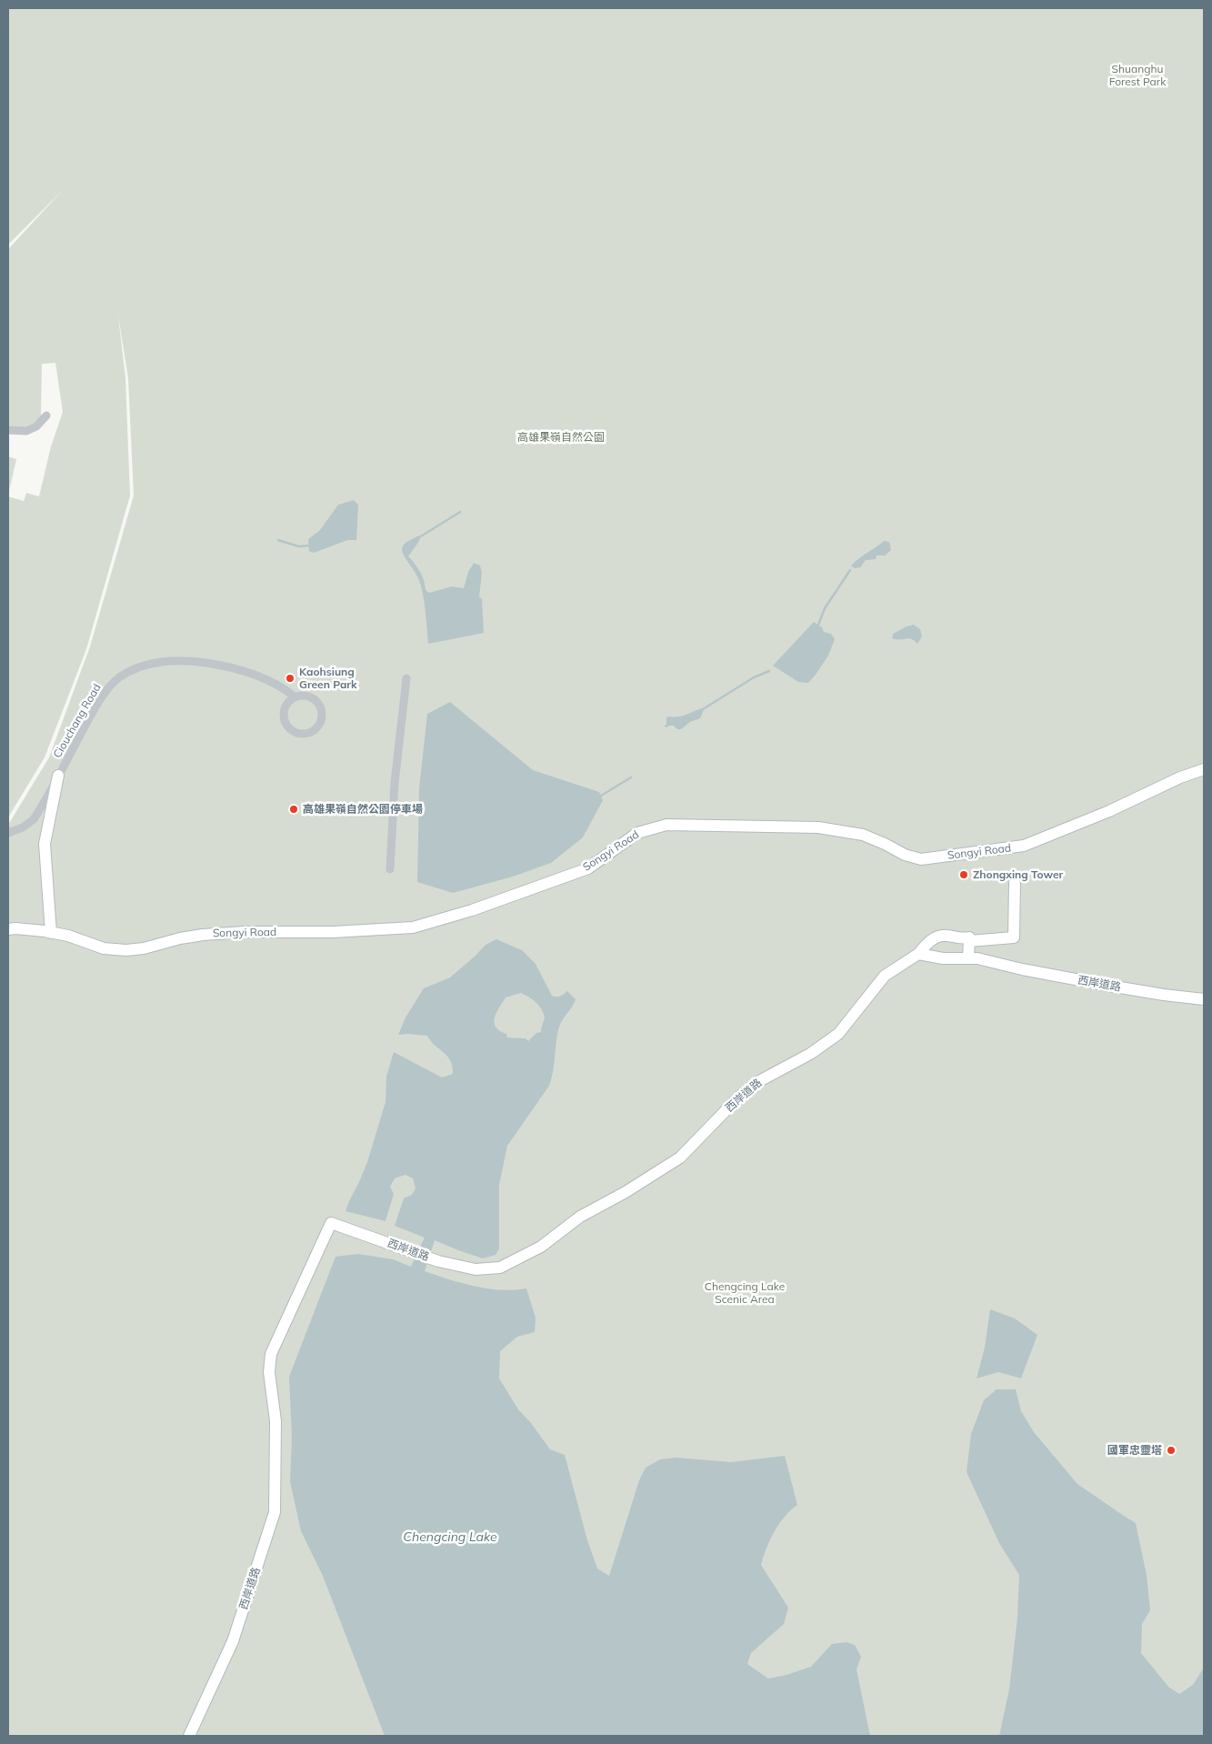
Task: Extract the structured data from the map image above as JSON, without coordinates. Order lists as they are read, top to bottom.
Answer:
{
  "streets": {
    "street": ["Ciouchang Road", "Songyi Road", "西岸道路"]
  },
  "water": ["Chengcing Lake"],
  "parks": ["Shuanghu Forest Park", "高雄果嶺自然公園", "Chengcing Lake Scenic Area"],
  "places": [
    "Kaohsiung Green Park",
    "高雄果嶺自然公園停車場",
    "Zhongxing Tower",
    "國軍忠靈塔"
  ]
}
